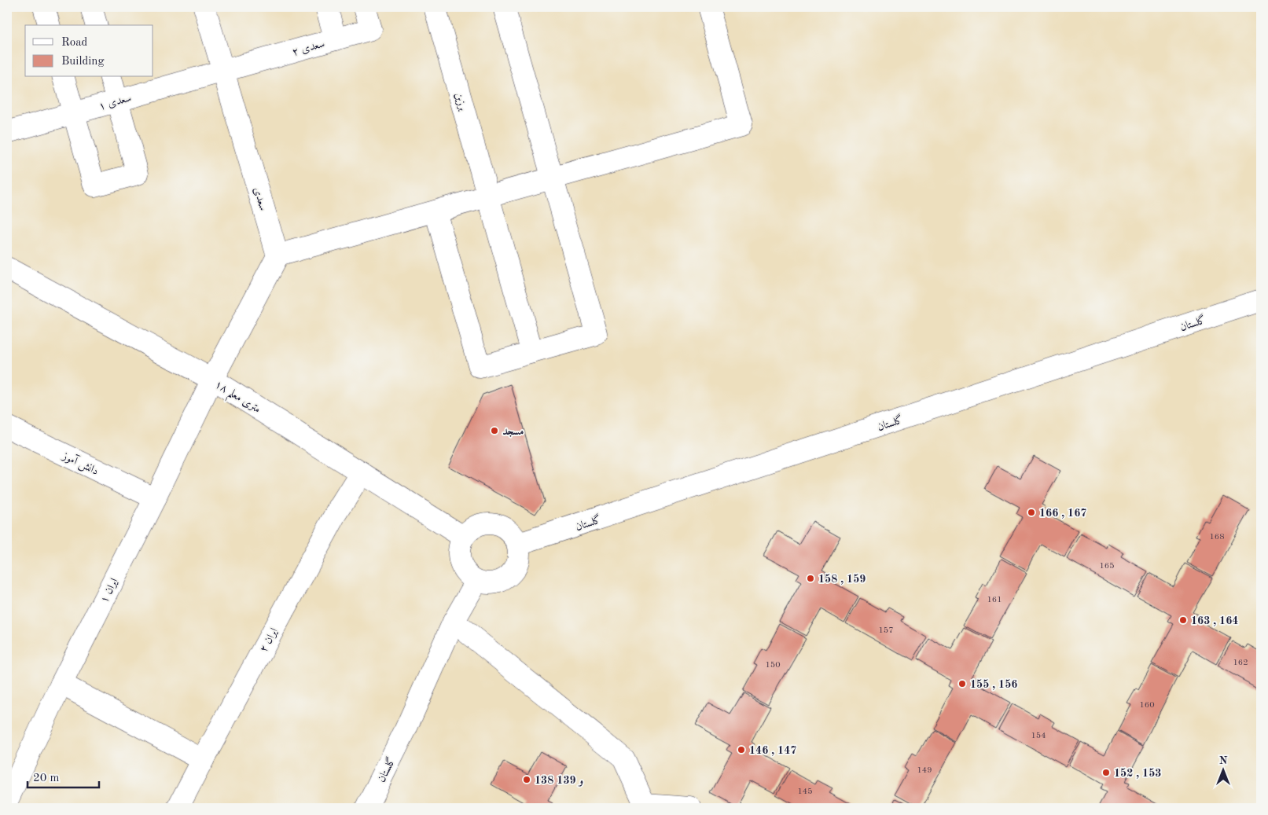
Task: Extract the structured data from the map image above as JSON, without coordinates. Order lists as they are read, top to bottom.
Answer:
{
  "streets": {
    "street": [
      "سعدی ۲",
      "سعدی ۱",
      "برزین",
      "سعدی",
      "گلستان",
      "۱۸ متری معلم",
      "دانش آموز",
      "ایران ۱",
      "ایران ۲"
    ]
  },
  "crossings": [
    ["سعدی ۲", "سعدی ۱"],
    ["سعدی ۲", "سعدی"],
    ["سعدی ۱", "سعدی"],
    ["گلستان", "۱۸ متری معلم"],
    ["۱۸ متری معلم", "ایران ۱"],
    ["۱۸ متری معلم", "ایران ۲"],
    ["دانش آموز", "ایران ۱"]
  ],
  "places": [
    "مسجد",
    "166 , 167",
    "158 , 159",
    "163 , 164",
    "155 , 156",
    "146 , 147",
    "152 , 153",
    "138 و 139"
  ],
  "house_numbers": [
    "168",
    "165",
    "161",
    "157",
    "162",
    "150",
    "160",
    "154",
    "149",
    "145"
  ],
  "legend": ["Road", "Building"],
  "scale_bar": "20 m",
  "north": "top"
}
